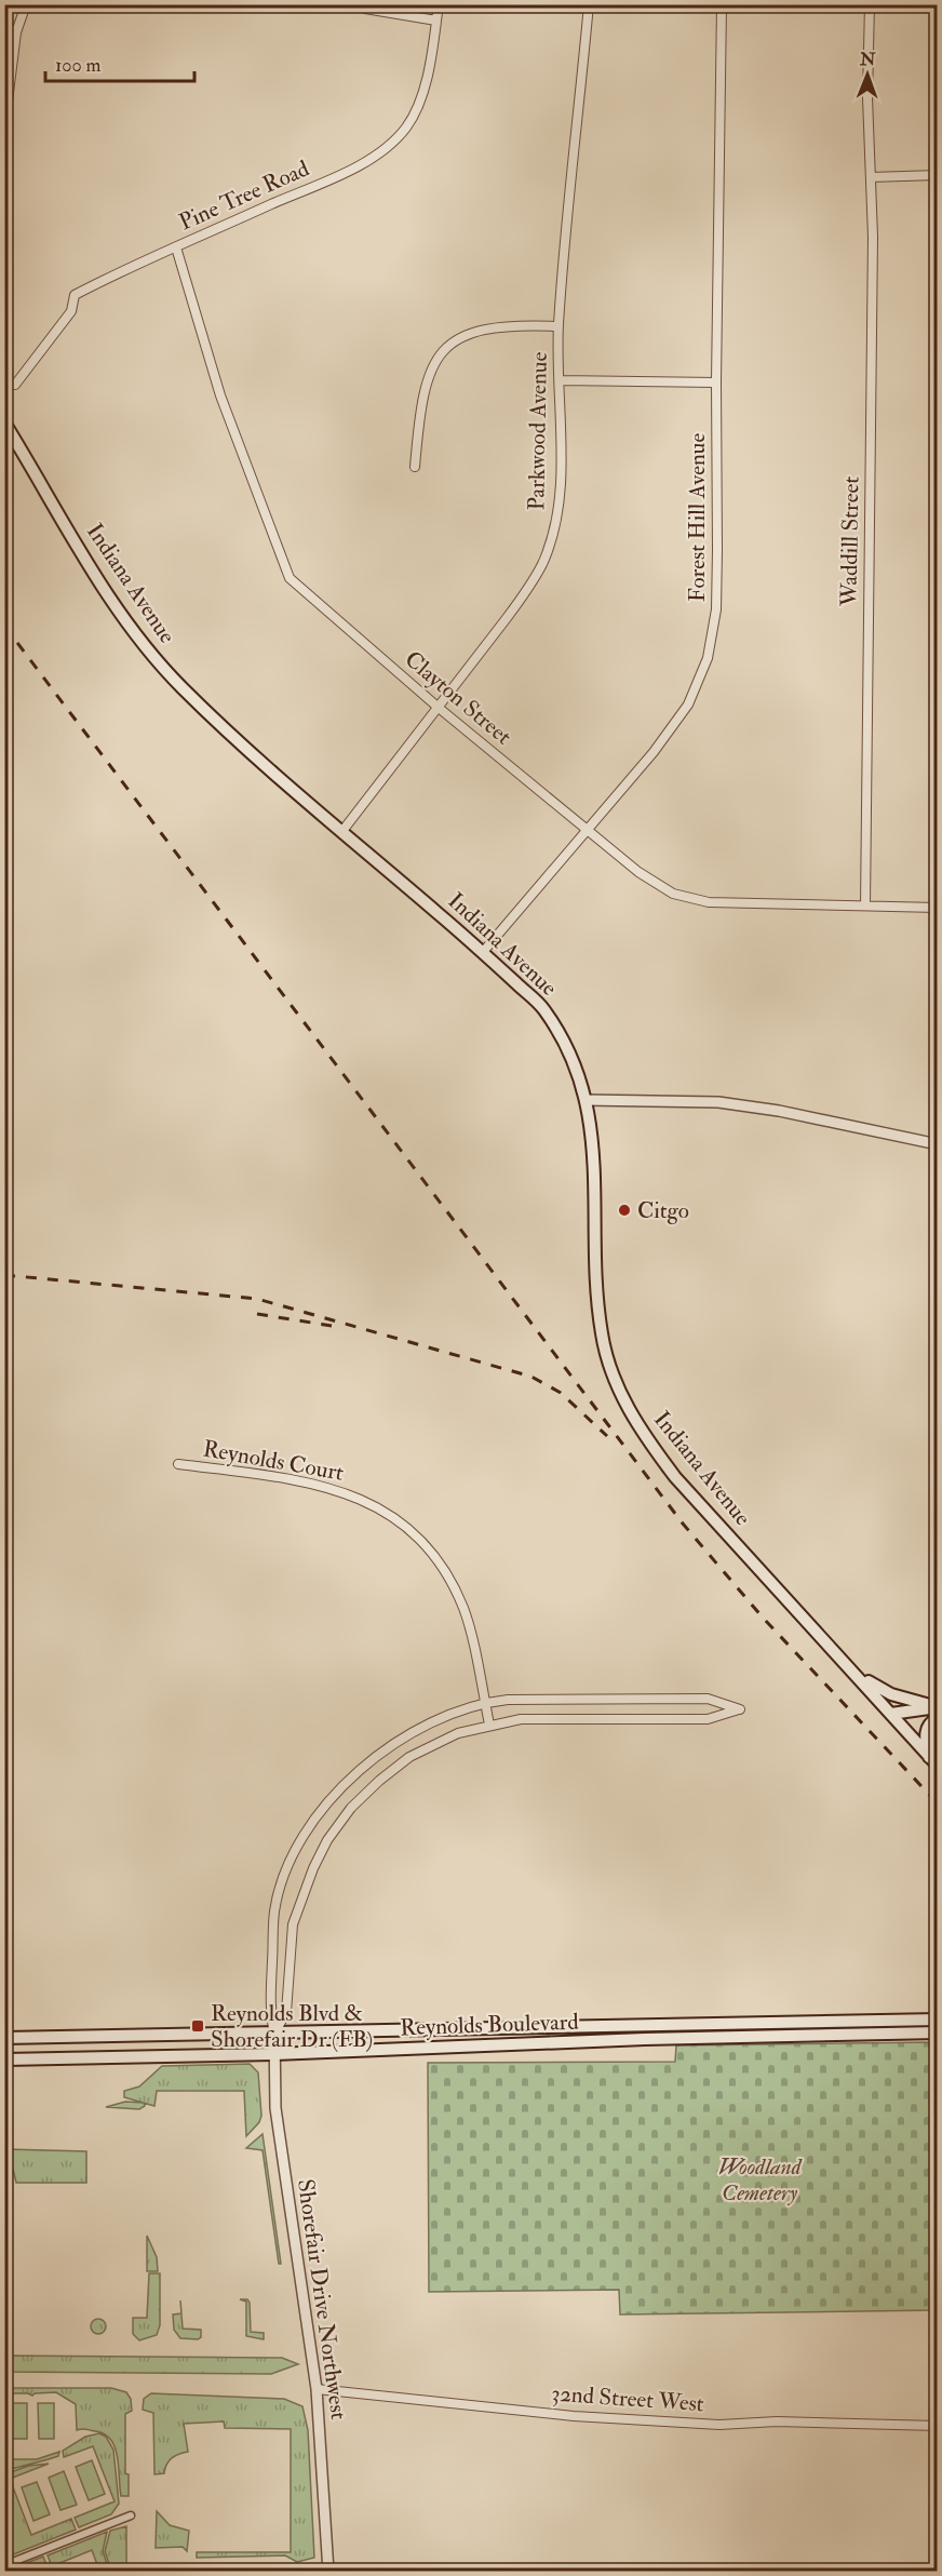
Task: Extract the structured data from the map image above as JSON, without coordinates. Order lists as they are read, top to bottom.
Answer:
{
  "streets": {
    "main road": ["Indiana Avenue", "Reynolds Boulevard"],
    "street": [
      "Pine Tree Road",
      "Parkwood Avenue",
      "Forest Hill Avenue",
      "Waddill Street",
      "Clayton Street",
      "Reynolds Court",
      "Shorefair Drive Northwest",
      "32nd Street West"
    ]
  },
  "crossings": [
    ["Pine Tree Road", "Clayton Street"],
    ["Parkwood Avenue", "Indiana Avenue"],
    ["Parkwood Avenue", "Clayton Street"],
    ["Forest Hill Avenue", "Indiana Avenue"],
    ["Forest Hill Avenue", "Clayton Street"],
    ["Waddill Street", "Clayton Street"],
    ["Reynolds Court", "Shorefair Drive Northwest"],
    ["Reynolds Boulevard", "Shorefair Drive Northwest"],
    ["Shorefair Drive Northwest", "32nd Street West"]
  ],
  "parks": ["Woodland Cemetery"],
  "places": {
    "other": ["Citgo"],
    "transit": ["Reynolds Blvd & Shorefair Dr (FB)"]
  },
  "scale_bar": "100 m",
  "north": "top"
}
